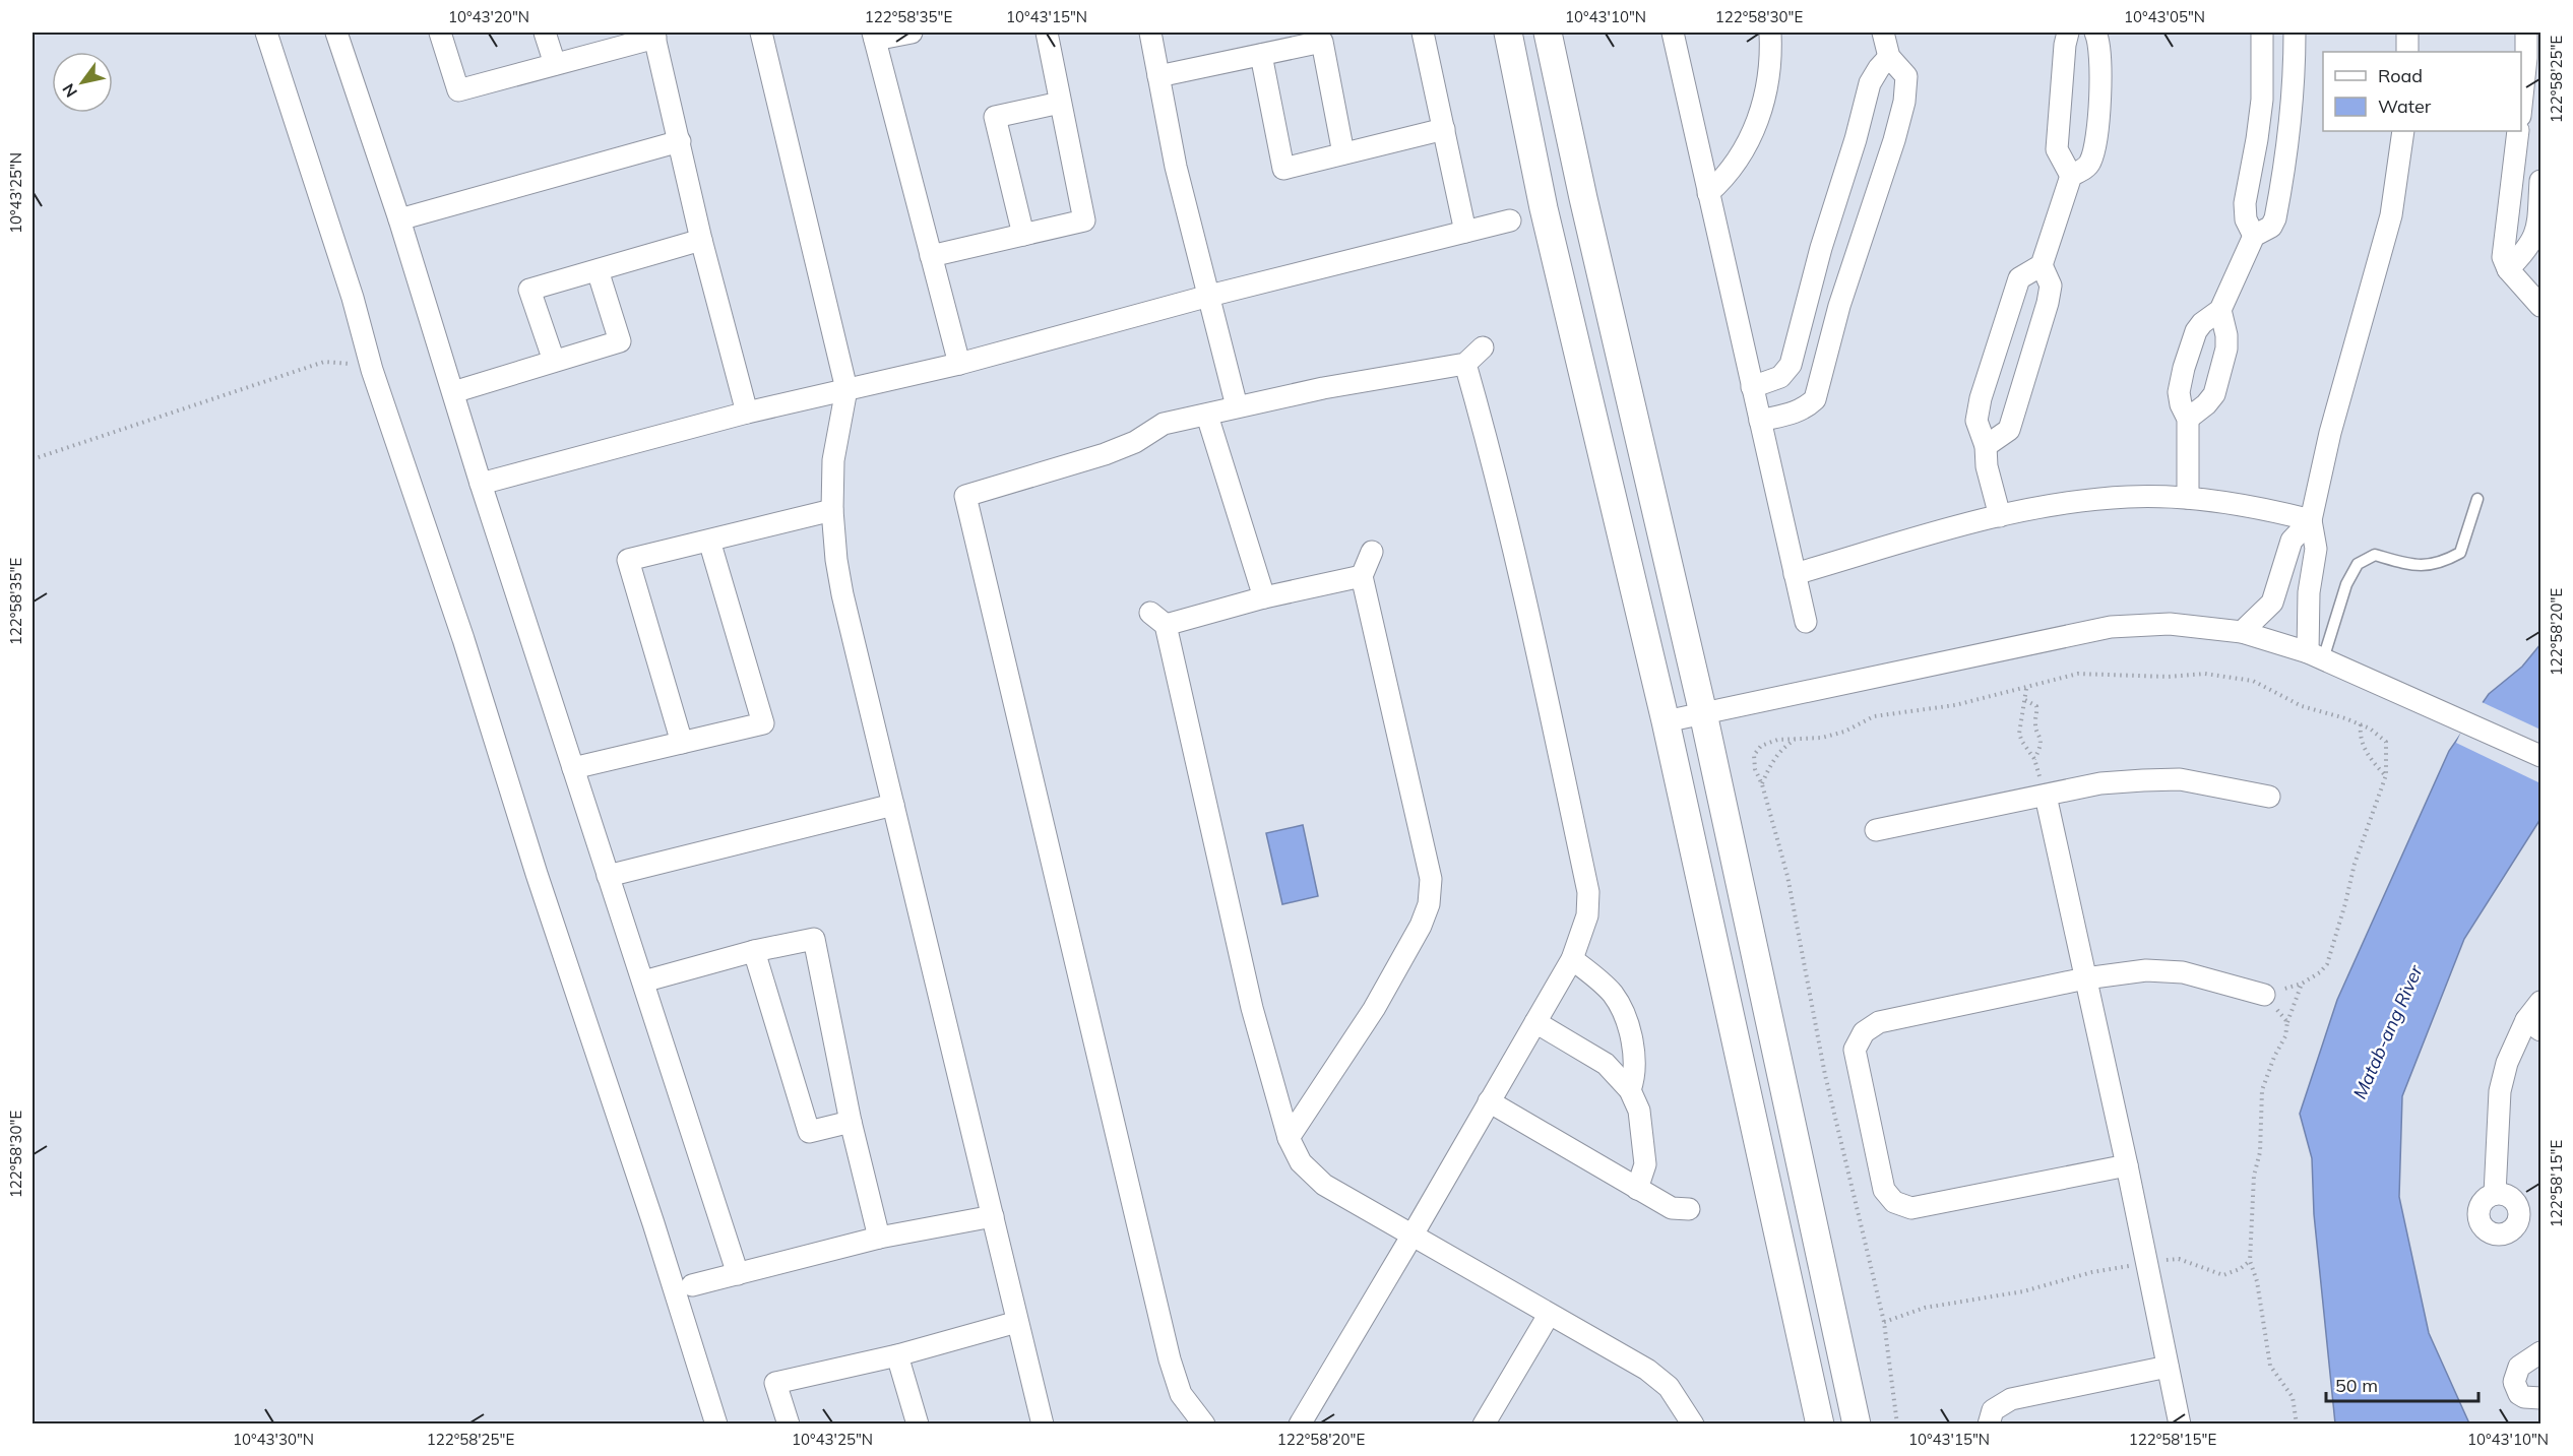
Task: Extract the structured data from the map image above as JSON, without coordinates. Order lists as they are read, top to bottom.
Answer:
{
  "water": ["Matab-ang River"],
  "legend": ["Road", "Water"],
  "scale_bar": "50 m",
  "north": "bottom left",
  "coordinates": [
    "10°43'20\"N",
    "122°58'35\"E",
    "10°43'15\"N",
    "10°43'10\"N",
    "122°58'30\"E",
    "10°43'05\"N",
    "122°58'25\"E",
    "10°43'25\"N",
    "122°58'20\"E",
    "122°58'15\"E",
    "10°43'30\"N"
  ]
}
